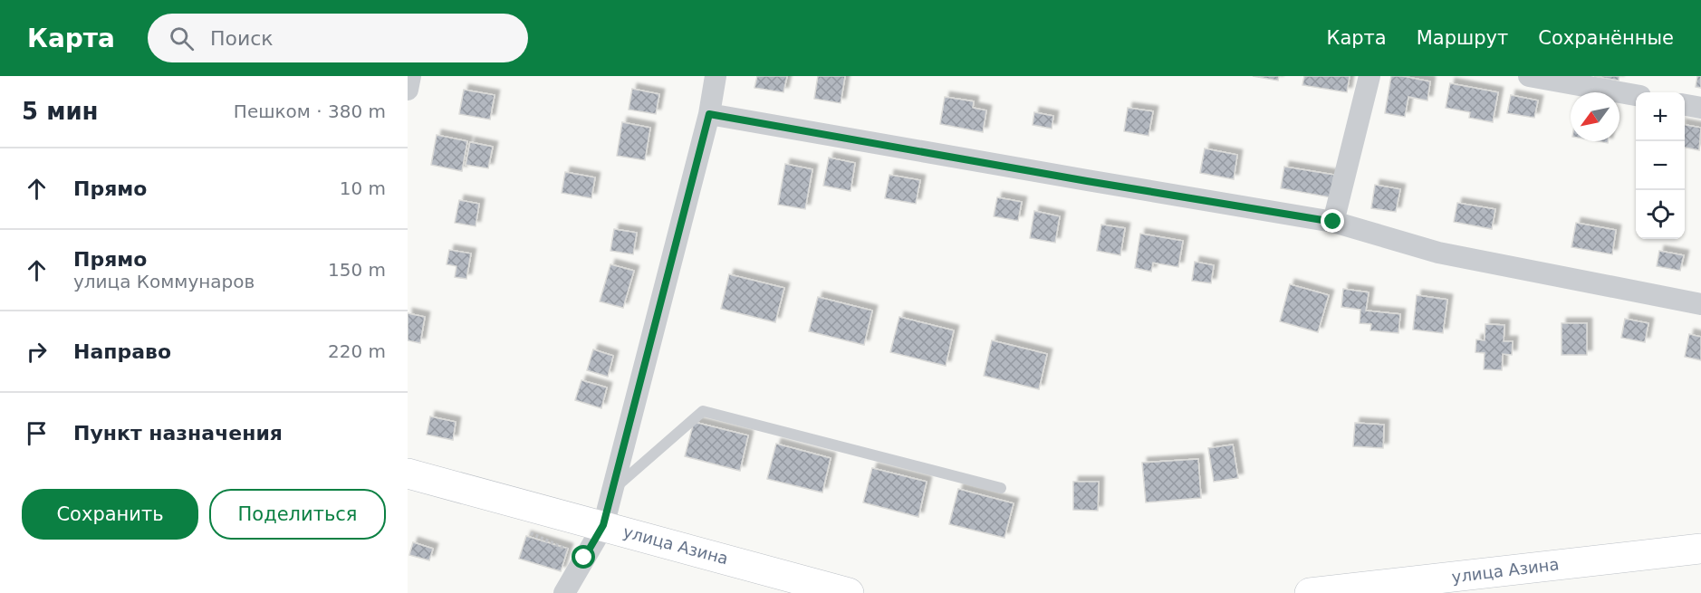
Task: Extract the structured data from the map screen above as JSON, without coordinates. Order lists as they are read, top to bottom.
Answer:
{
  "streets": {
    "main road": ["улица Азина"]
  },
  "north": "bottom left",
  "page": {
    "header": "Карта",
    "search": "Поиск",
    "nav": ["Карта", "Маршрут", "Сохранённые"],
    "heading": ["5 мин", "Пешком · 380 m"],
    "map_buttons": ["+", "−"],
    "list": [
      ["Прямо", "10 m"],
      ["Прямо", "улица Коммунаров", "150 m"],
      ["Направо", "220 m"],
      "Пункт назначения"
    ],
    "buttons": ["Сохранить", "Поделиться"]
  }
}
